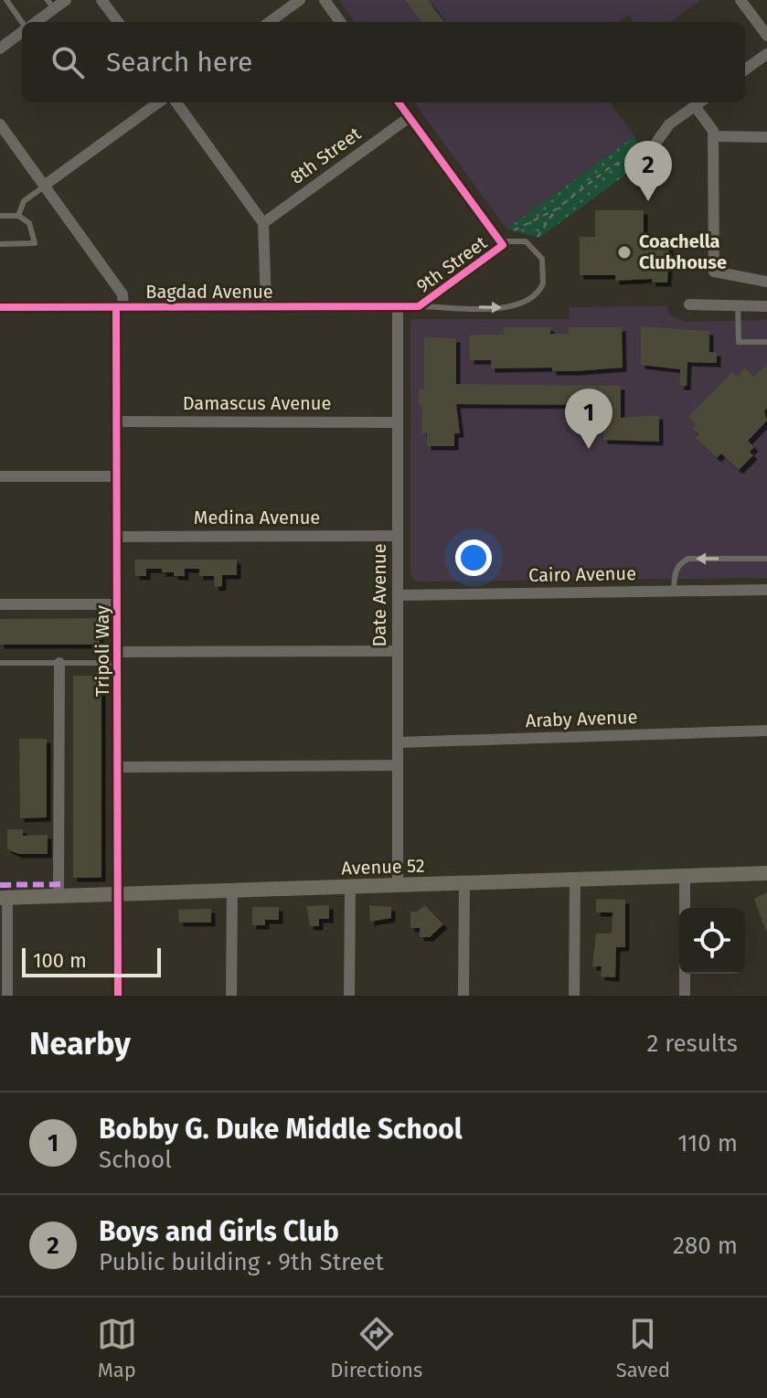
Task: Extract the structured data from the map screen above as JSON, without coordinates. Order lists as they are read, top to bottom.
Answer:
{
  "streets": {
    "main road": ["Avenue 52"],
    "street": [
      "8th Street",
      "9th Street",
      "Bagdad Avenue",
      "Damascus Avenue",
      "Medina Avenue",
      "Cairo Avenue",
      "Date Avenue",
      "Tripoli Way",
      "Araby Avenue"
    ]
  },
  "crossings": [
    ["9th Street", "Bagdad Avenue"],
    ["Bagdad Avenue", "Date Avenue"],
    ["Bagdad Avenue", "Tripoli Way"],
    ["Damascus Avenue", "Date Avenue"],
    ["Damascus Avenue", "Tripoli Way"],
    ["Medina Avenue", "Date Avenue"],
    ["Medina Avenue", "Tripoli Way"],
    ["Cairo Avenue", "Date Avenue"],
    ["Date Avenue", "Araby Avenue"],
    ["Date Avenue", "Avenue 52"],
    ["Tripoli Way", "Avenue 52"]
  ],
  "places": ["Coachella Clubhouse"],
  "scale_bar": "100 m",
  "page": {
    "search": "Search here",
    "pins": ["2", "1"],
    "scale": "100 m",
    "heading": ["Nearby", "2 results"],
    "list": [
      {
        "mark": "1",
        "name": "Bobby G. Duke Middle School",
        "note": "School",
        "value": "110 m"
      },
      {
        "mark": "2",
        "name": "Boys and Girls Club",
        "note": "Public building · 9th Street",
        "value": "280 m"
      }
    ],
    "nav": ["Map", "Directions", "Saved"]
  }
}
